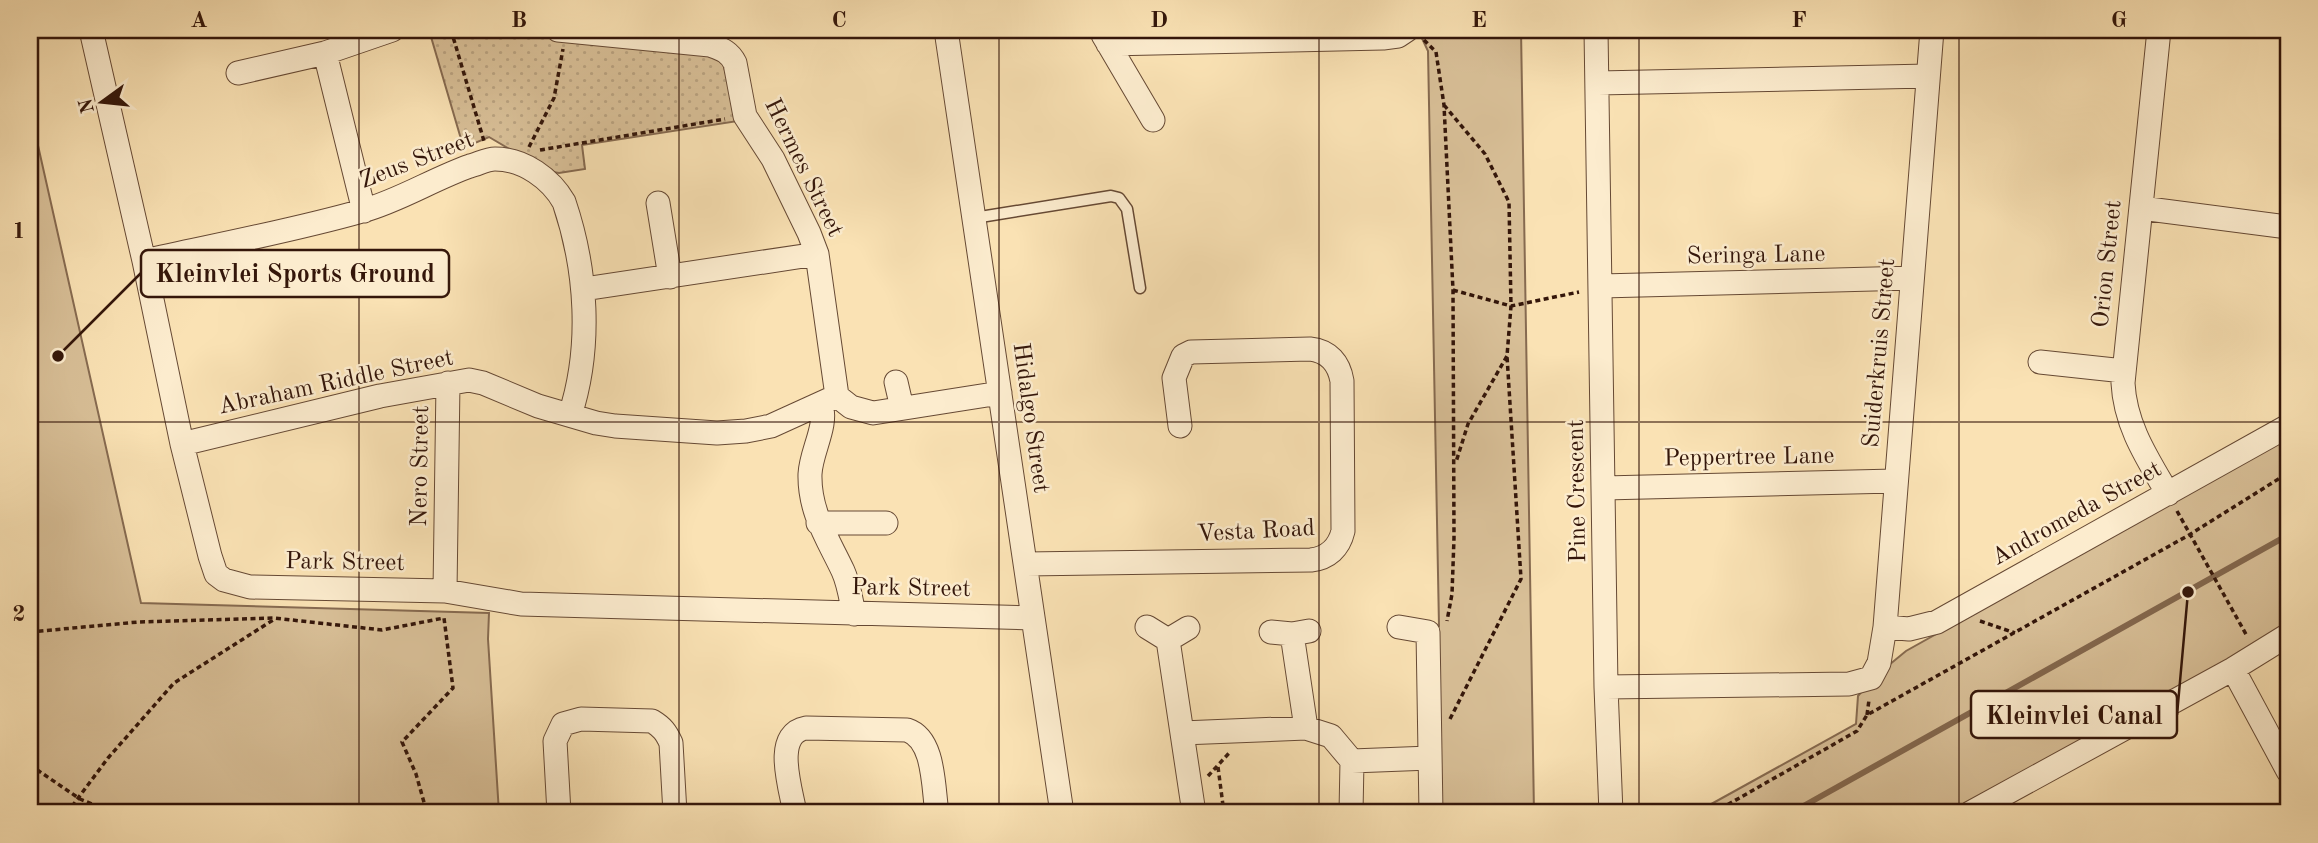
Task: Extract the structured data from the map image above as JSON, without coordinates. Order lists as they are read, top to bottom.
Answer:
{
  "streets": {
    "street": [
      "Zeus Street",
      "Hermes Street",
      "Seringa Lane",
      "Orion Street",
      "Suiderkruis Street",
      "Abraham Riddle Street",
      "Hidalgo Street",
      "Peppertree Lane",
      "Nero Street",
      "Pine Crescent",
      "Andromeda Street",
      "Vesta Road",
      "Park Street"
    ]
  },
  "crossings": [
    ["Zeus Street", "Abraham Riddle Street"],
    ["Zeus Street", "Park Street"],
    ["Hermes Street", "Abraham Riddle Street"],
    ["Hermes Street", "Park Street"],
    ["Seringa Lane", "Suiderkruis Street"],
    ["Seringa Lane", "Pine Crescent"],
    ["Orion Street", "Andromeda Street"],
    ["Suiderkruis Street", "Peppertree Lane"],
    ["Suiderkruis Street", "Pine Crescent"],
    ["Suiderkruis Street", "Andromeda Street"],
    ["Abraham Riddle Street", "Nero Street"],
    ["Abraham Riddle Street", "Park Street"],
    ["Hidalgo Street", "Vesta Road"],
    ["Hidalgo Street", "Park Street"],
    ["Peppertree Lane", "Pine Crescent"],
    ["Nero Street", "Park Street"]
  ],
  "places": ["Kleinvlei Sports Ground", "Kleinvlei Canal"],
  "north": "left",
  "grid": {
    "columns": [
      "A",
      "B",
      "C",
      "D",
      "E",
      "F",
      "G"
    ],
    "rows": ["1", "2"]
  }
}
